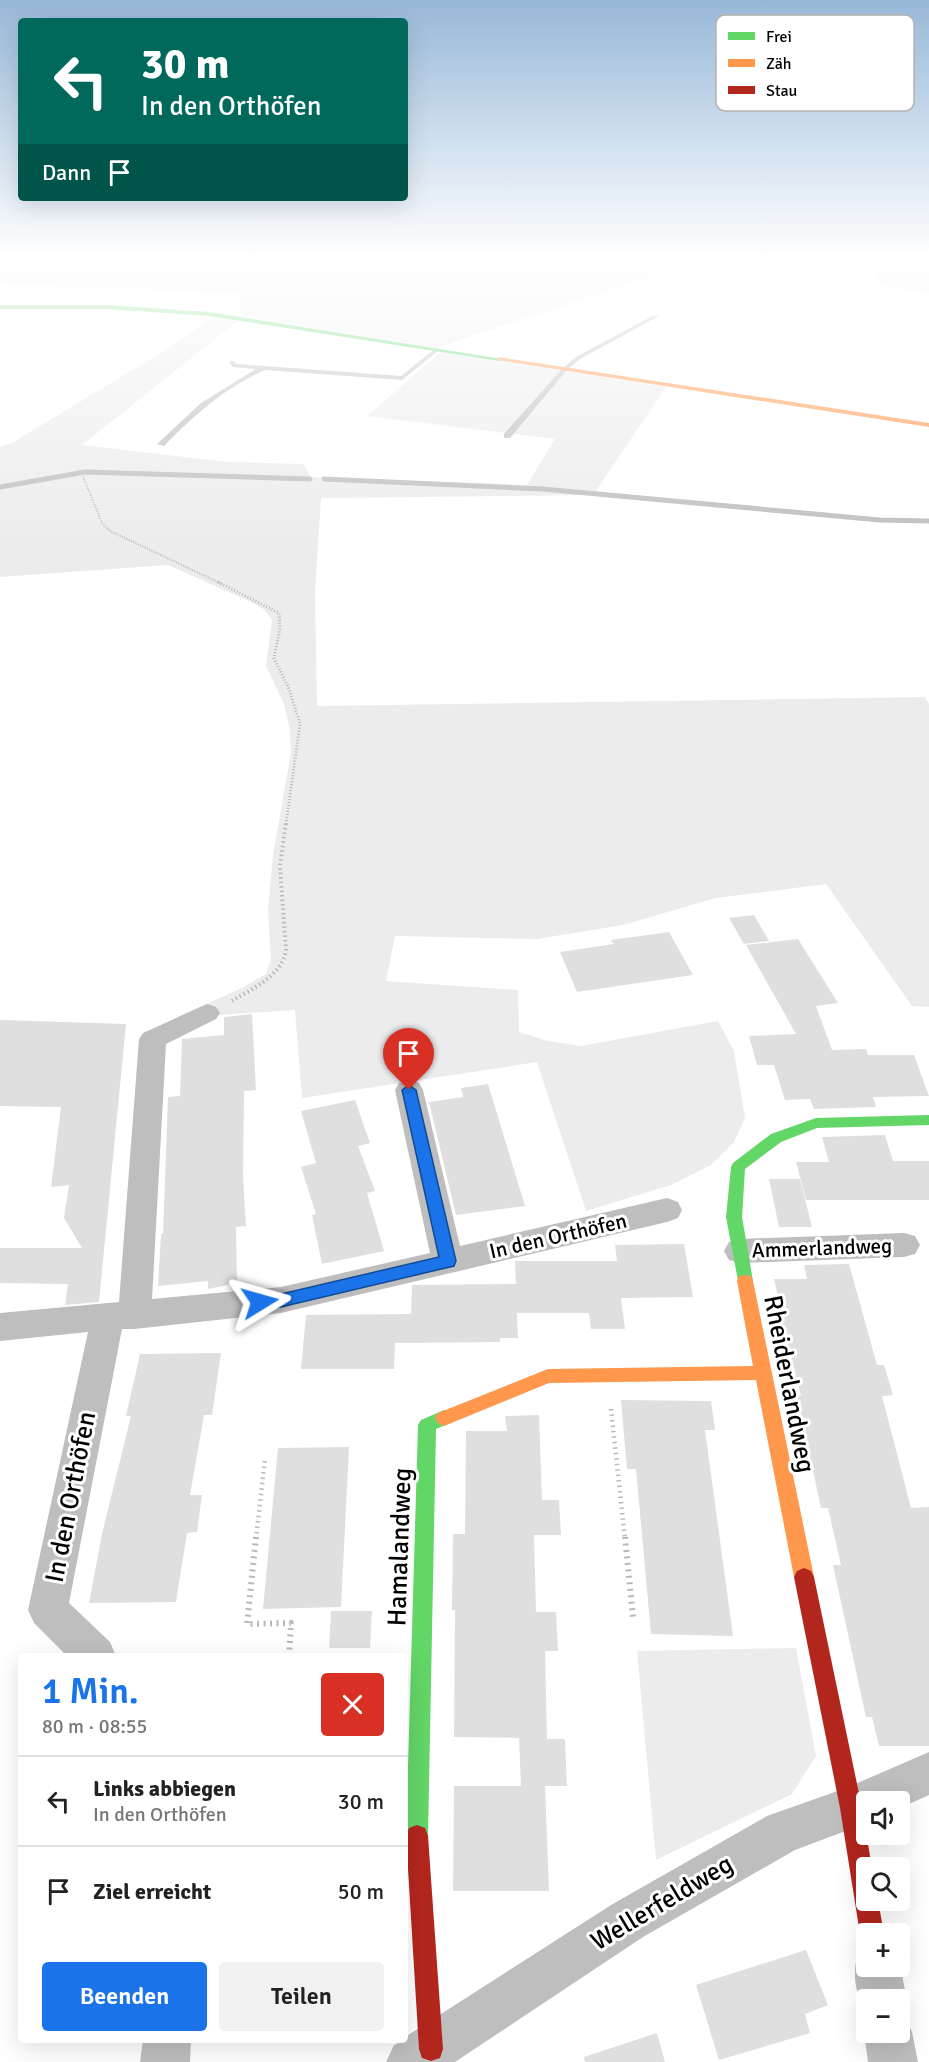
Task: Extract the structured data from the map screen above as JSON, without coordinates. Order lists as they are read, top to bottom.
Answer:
{
  "streets": {
    "street": [
      "In den Orthöfen",
      "Ammerlandweg",
      "Rheiderlandweg",
      "Hamalandweg",
      "Wellerfeldweg"
    ]
  },
  "crossings": [
    ["Ammerlandweg", "Rheiderlandweg"],
    ["Rheiderlandweg", "Hamalandweg"],
    ["Rheiderlandweg", "Wellerfeldweg"],
    ["Hamalandweg", "Wellerfeldweg"]
  ],
  "legend": ["Frei", "Zäh", "Stau"],
  "page": {
    "turn": ["30 m", "In den Orthöfen"],
    "then": "Dann",
    "heading": ["1 Min.", "80 m · 08:55"],
    "list": [
      {
        "name": "Links abbiegen",
        "note": "In den Orthöfen",
        "value": "30 m"
      },
      {
        "name": "Ziel erreicht",
        "value": "50 m"
      }
    ],
    "map_buttons": ["+", "−"],
    "buttons": ["Beenden", "Teilen"]
  }
}
